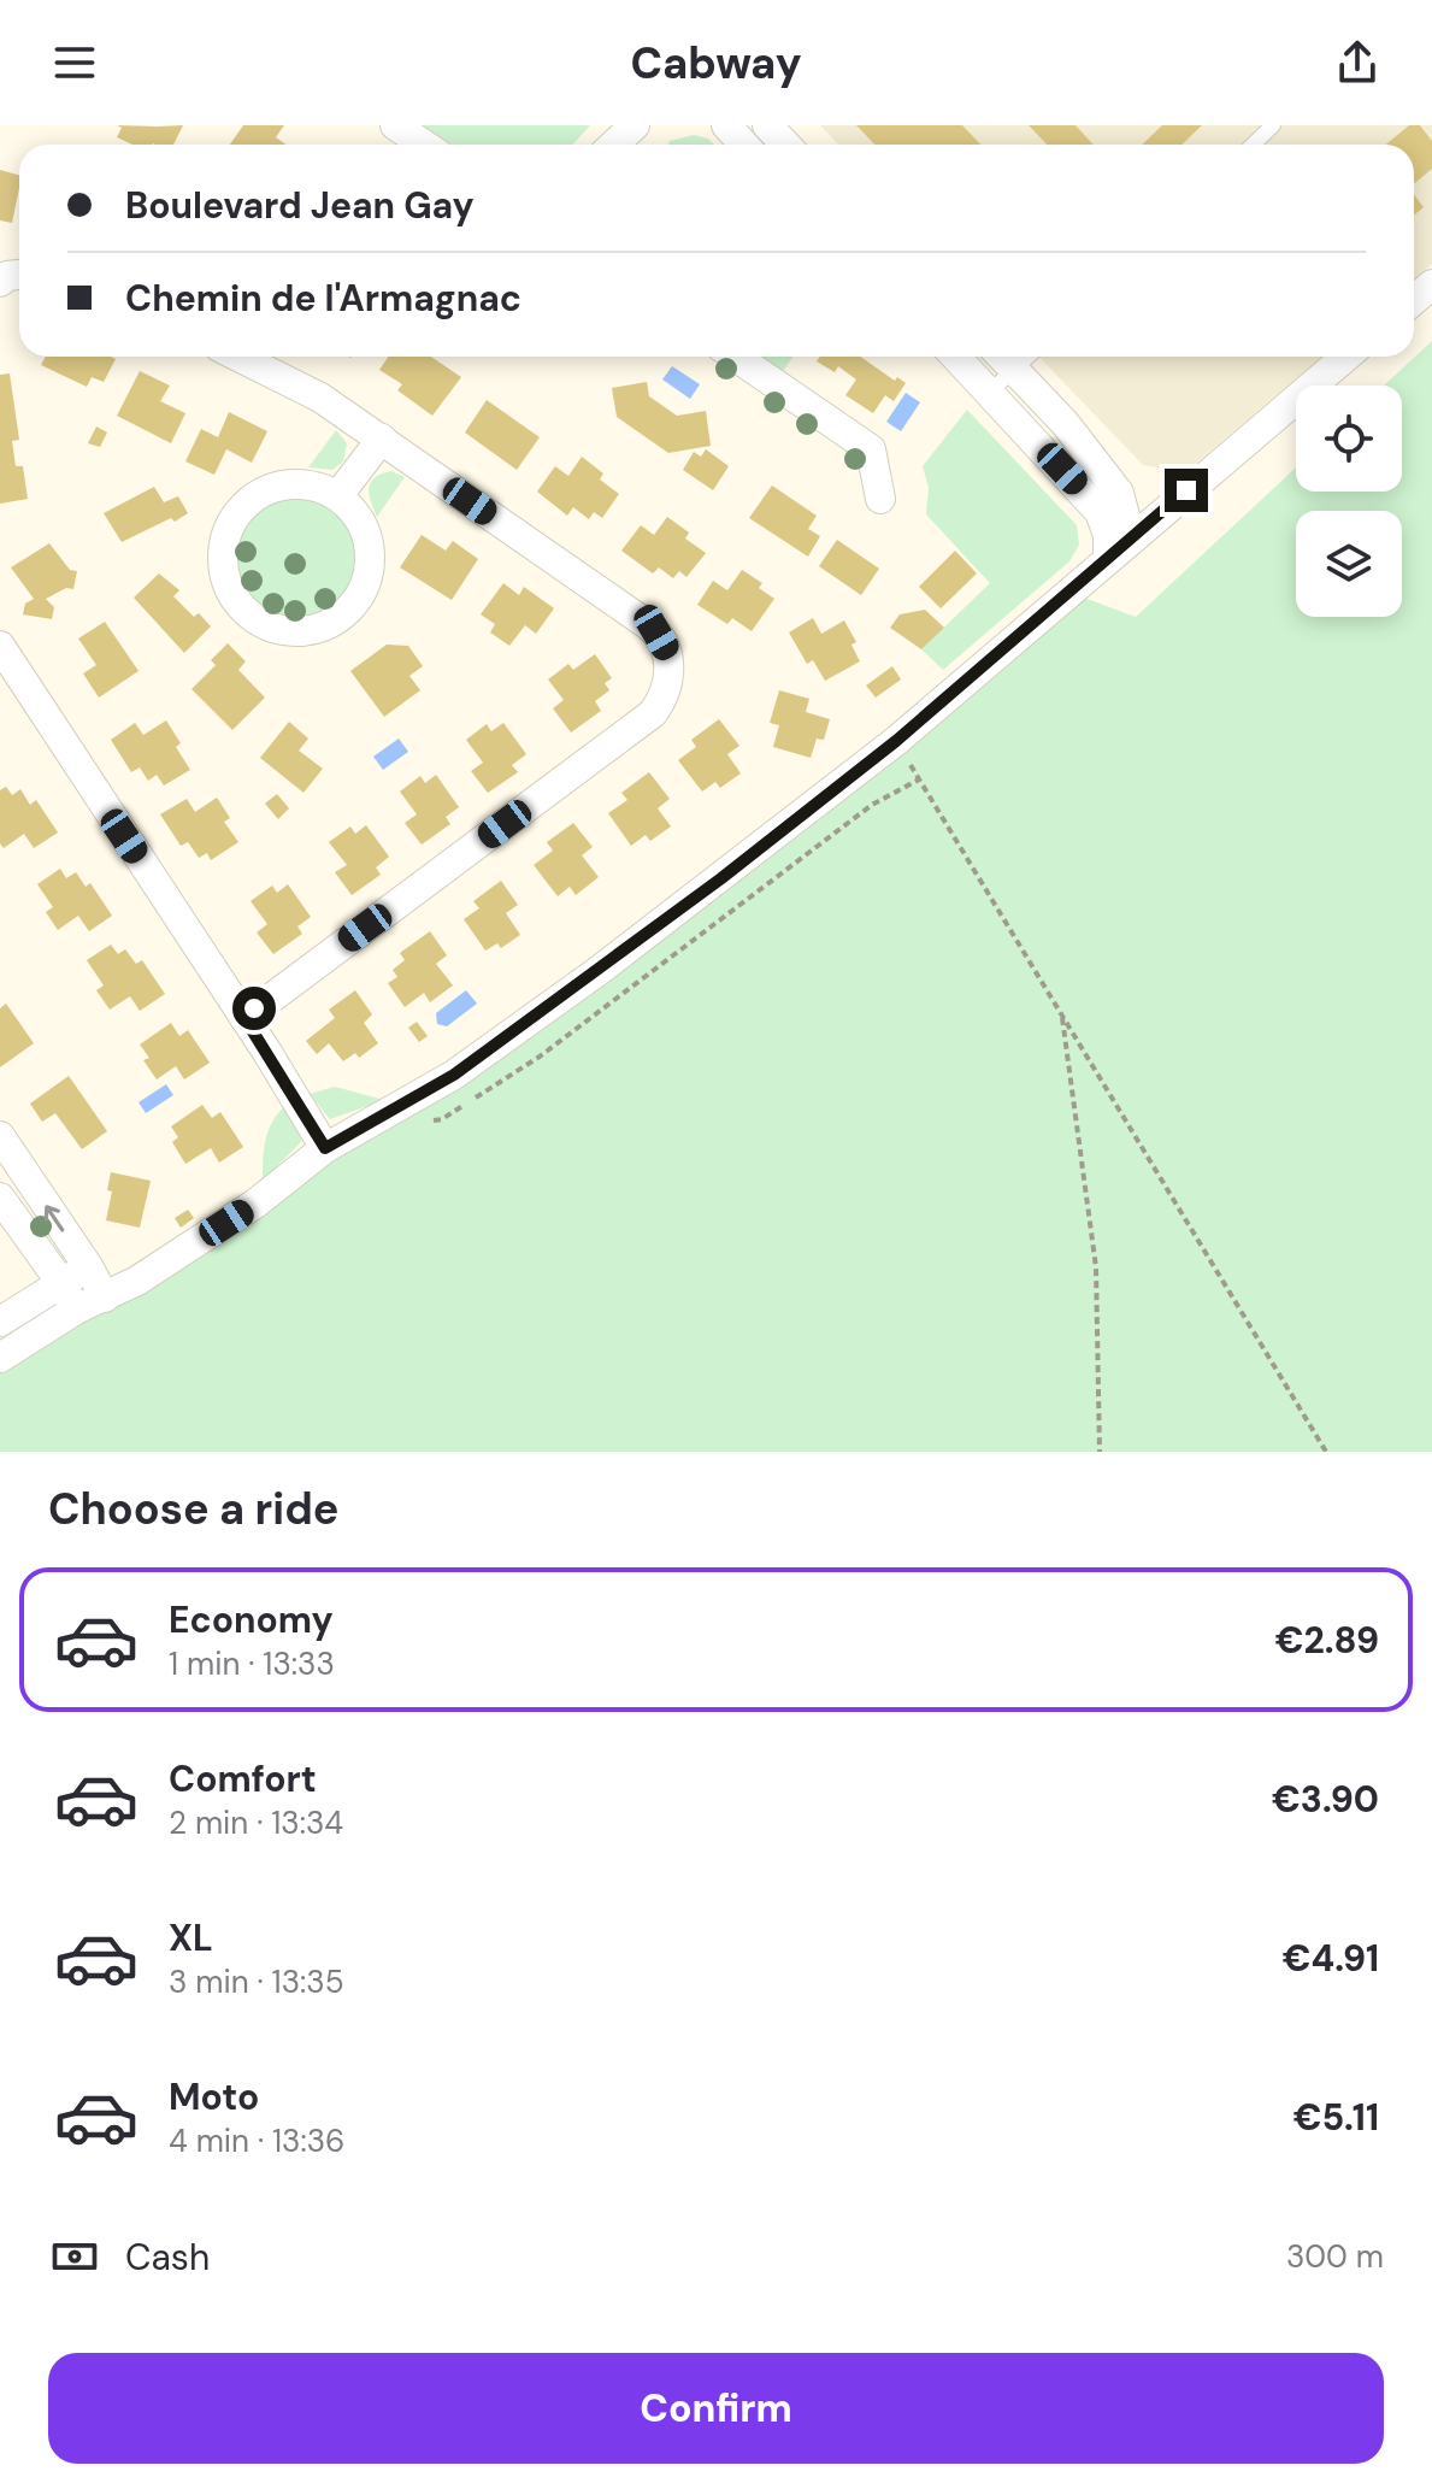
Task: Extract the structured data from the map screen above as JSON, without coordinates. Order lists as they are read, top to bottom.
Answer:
{
  "page": {
    "header": "Cabway",
    "banner": ["Boulevard Jean Gay", "Chemin de l'Armagnac"],
    "heading": "Choose a ride",
    "list": [
      {
        "name": "Economy",
        "note": "1 min · 13:33",
        "value": "€2.89"
      },
      {
        "name": "Comfort",
        "note": "2 min · 13:34",
        "value": "€3.90"
      },
      {
        "name": "XL",
        "note": "3 min · 13:35",
        "value": "€4.91"
      },
      {
        "name": "Moto",
        "note": "4 min · 13:36",
        "value": "€5.11"
      }
    ],
    "pay": ["Cash", "300 m"],
    "buttons": "Confirm"
  }
}
